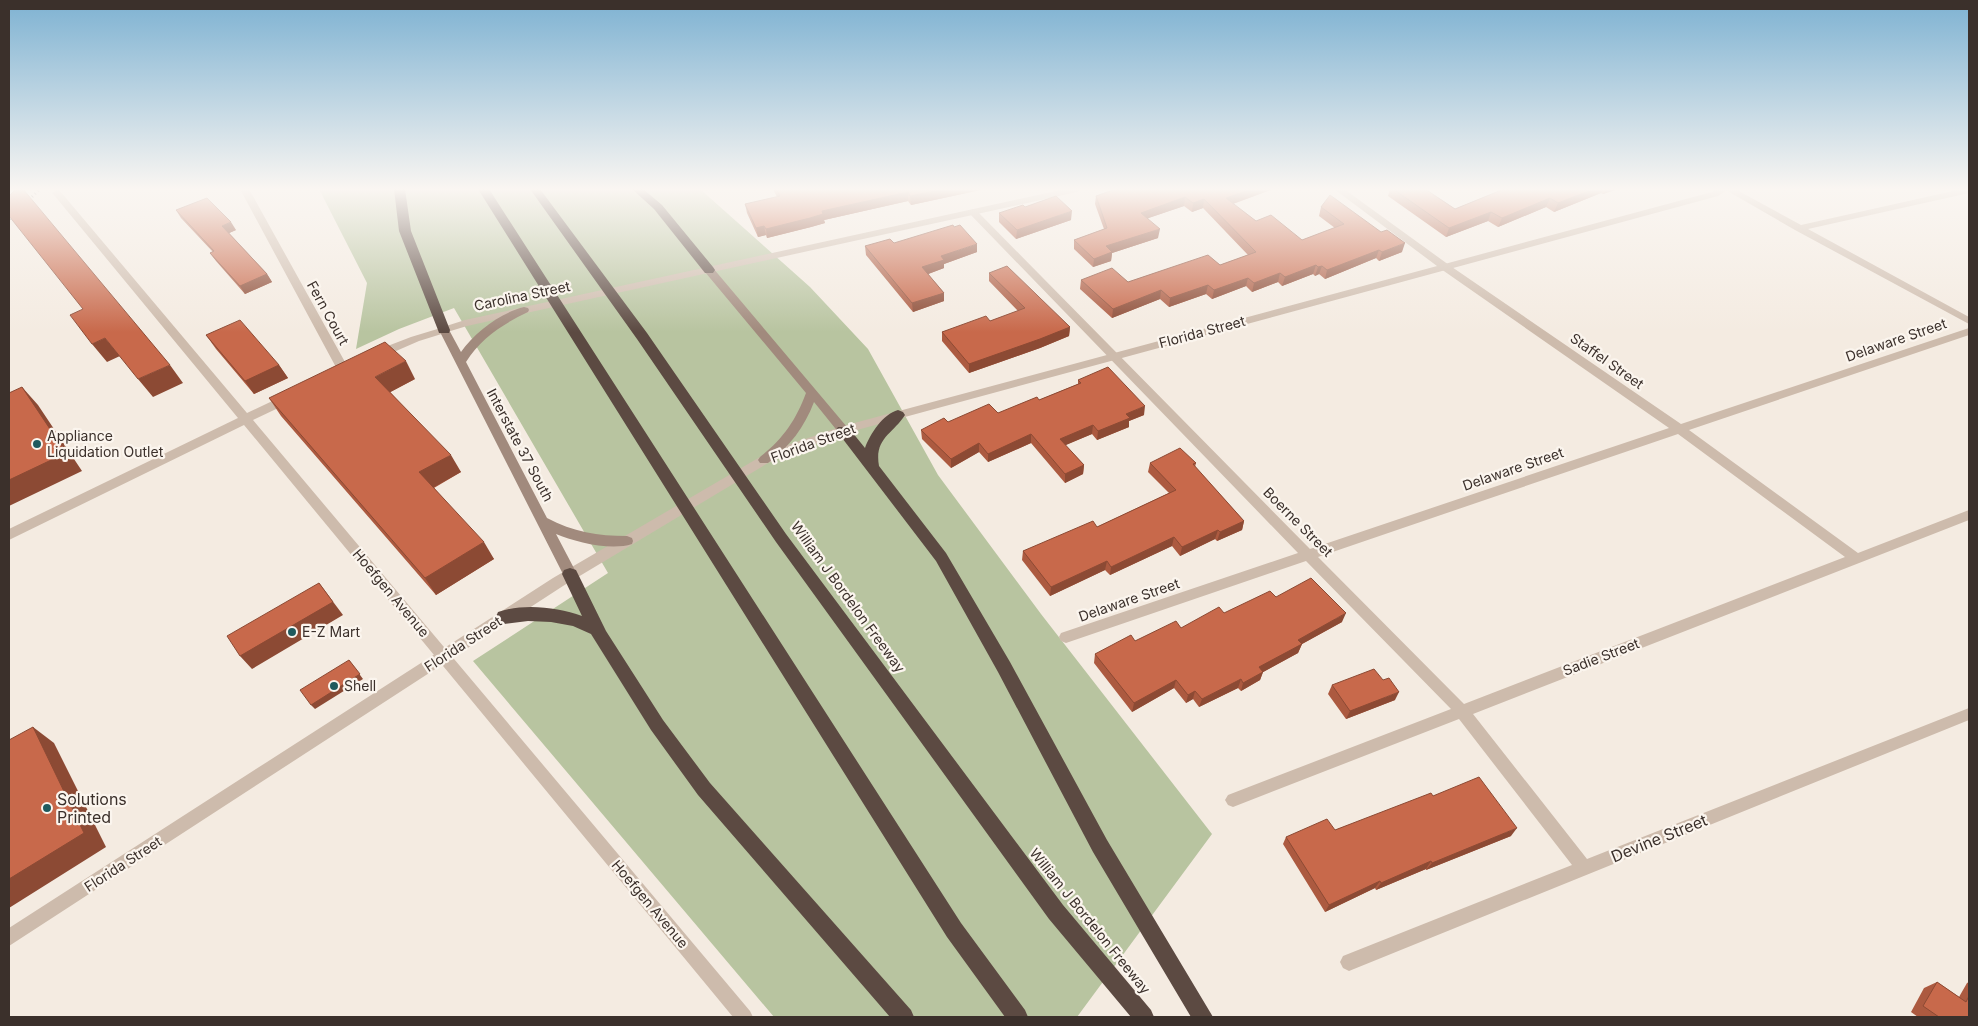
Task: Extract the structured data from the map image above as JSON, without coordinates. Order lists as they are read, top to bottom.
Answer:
{
  "streets": {
    "highway": ["William J Bordelon Freeway"],
    "main road": ["Interstate 37 South"],
    "street": [
      "Carolina Street",
      "Fern Court",
      "Florida Street",
      "Delaware Street",
      "Staffel Street",
      "Boerne Street",
      "Hoefgen Avenue",
      "Sadie Street",
      "Devine Street"
    ]
  },
  "crossings": [
    ["Carolina Street", "Interstate 37 South"],
    ["Florida Street", "Staffel Street"],
    ["Florida Street", "Interstate 37 South"],
    ["Florida Street", "Boerne Street"],
    ["Florida Street", "Hoefgen Avenue"],
    ["Delaware Street", "Staffel Street"],
    ["Delaware Street", "Boerne Street"],
    ["Staffel Street", "Sadie Street"],
    ["Boerne Street", "Sadie Street"],
    ["Boerne Street", "Devine Street"]
  ],
  "places": [
    "Appliance Liquidation Outlet",
    "E-Z Mart",
    "Shell",
    "Solutions Printed"
  ]
}
